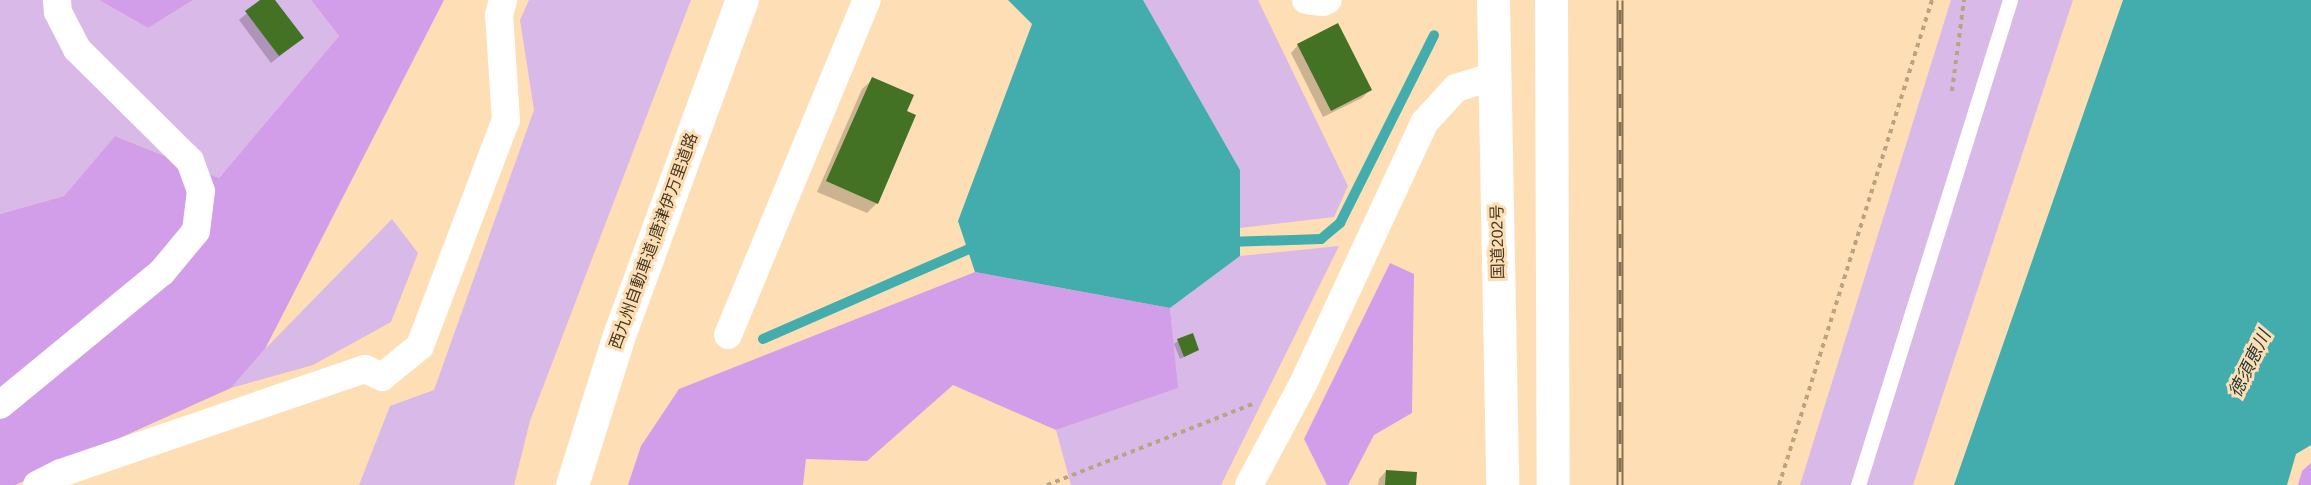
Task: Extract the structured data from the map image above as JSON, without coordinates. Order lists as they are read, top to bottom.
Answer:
{
  "streets": {
    "highway": ["西九州自動車道;唐津伊万里道路", "国道202号"]
  },
  "water": ["徳須恵川"]
}
